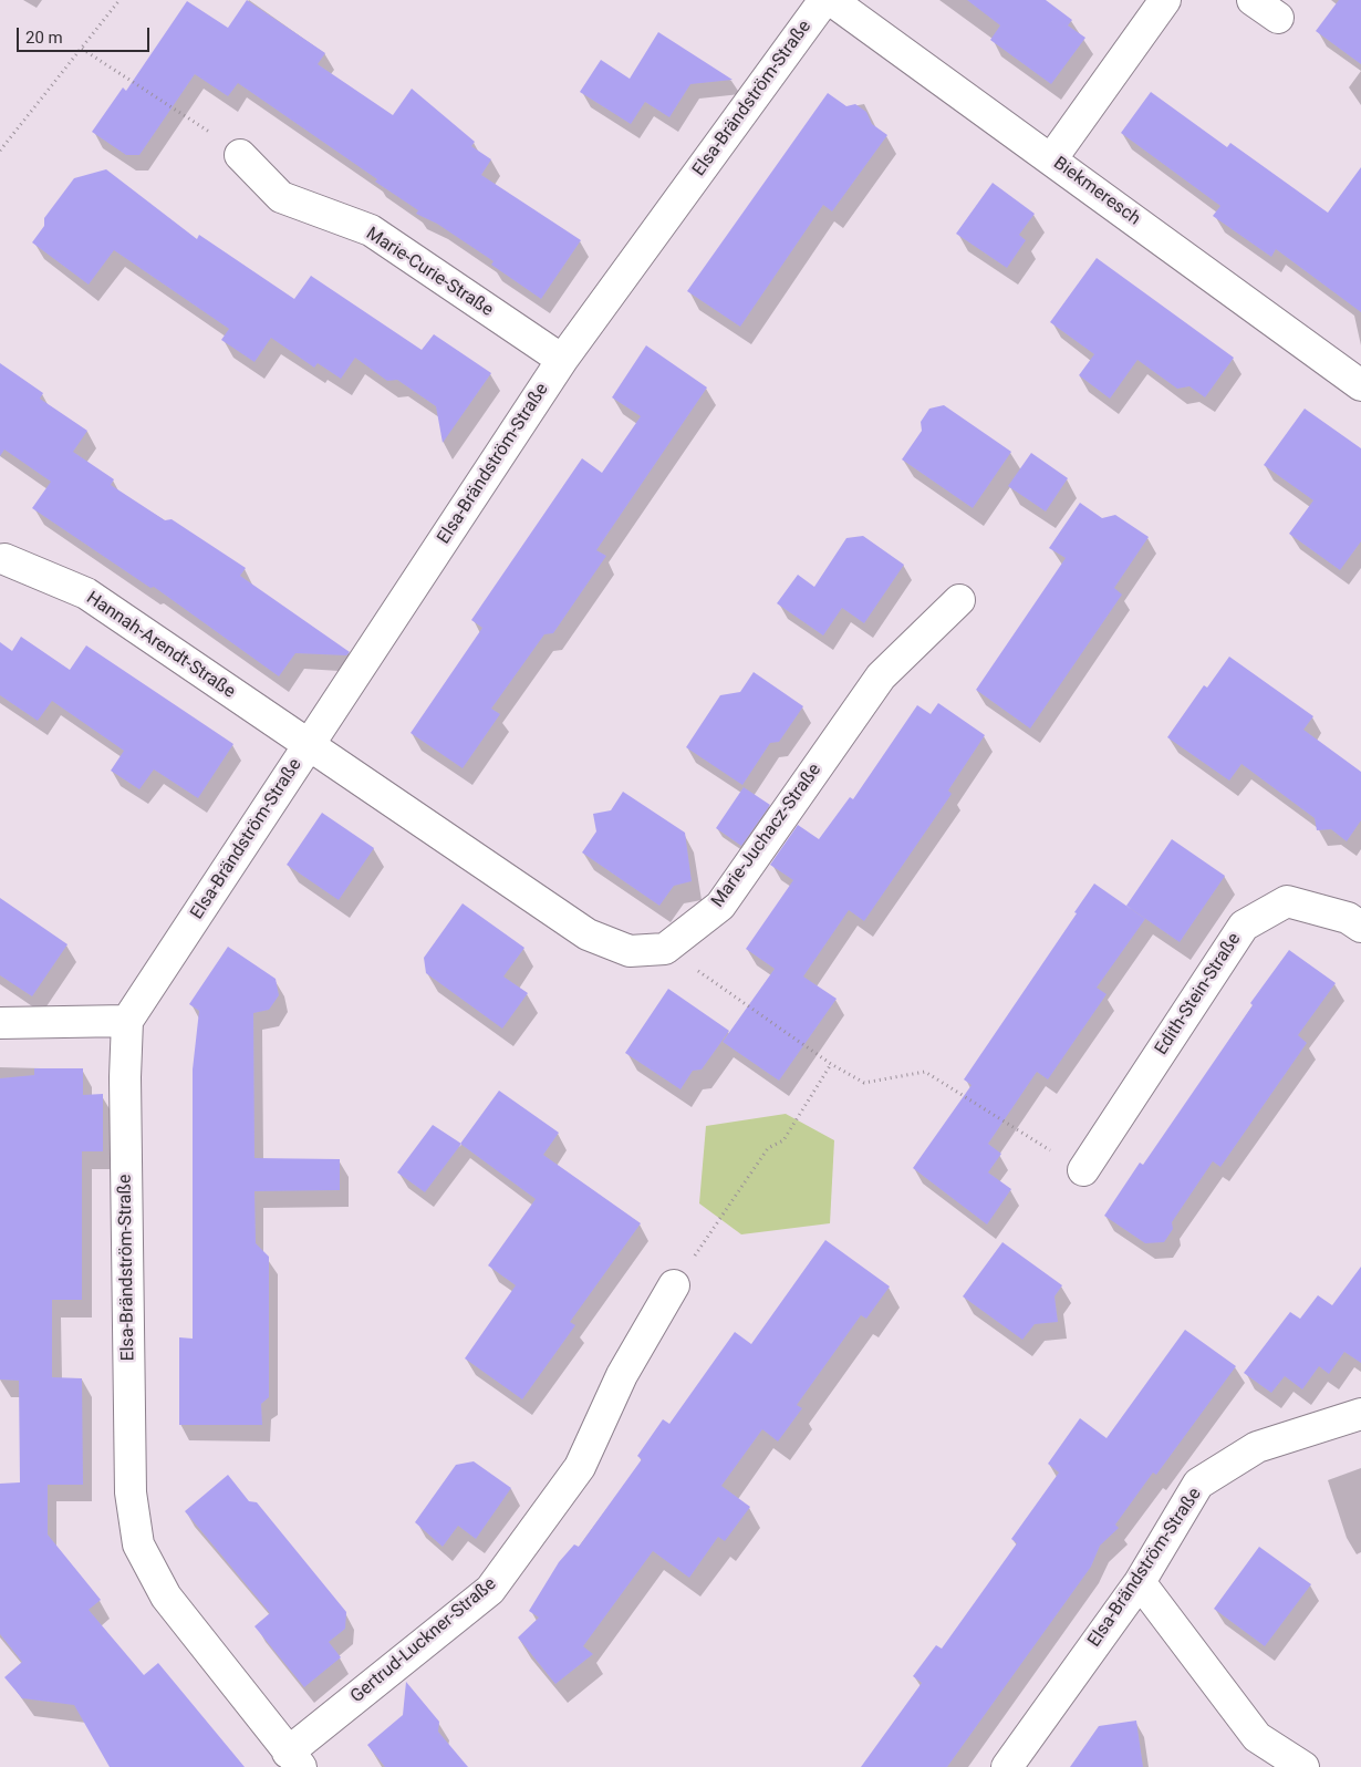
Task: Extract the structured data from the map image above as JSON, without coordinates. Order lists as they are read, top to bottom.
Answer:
{
  "streets": {
    "street": [
      "Elsa-Brändström-Straße",
      "Biekmeresch",
      "Marie-Curie-Straße",
      "Hannah-Arendt-Straße",
      "Marie-Juchacz-Straße",
      "Edith-Stein-Straße",
      "Gertrud-Luckner-Straße"
    ]
  },
  "crossings": [
    ["Elsa-Brändström-Straße", "Marie-Curie-Straße"],
    ["Elsa-Brändström-Straße", "Hannah-Arendt-Straße"],
    ["Elsa-Brändström-Straße", "Gertrud-Luckner-Straße"]
  ],
  "scale_bar": "20 m"
}
